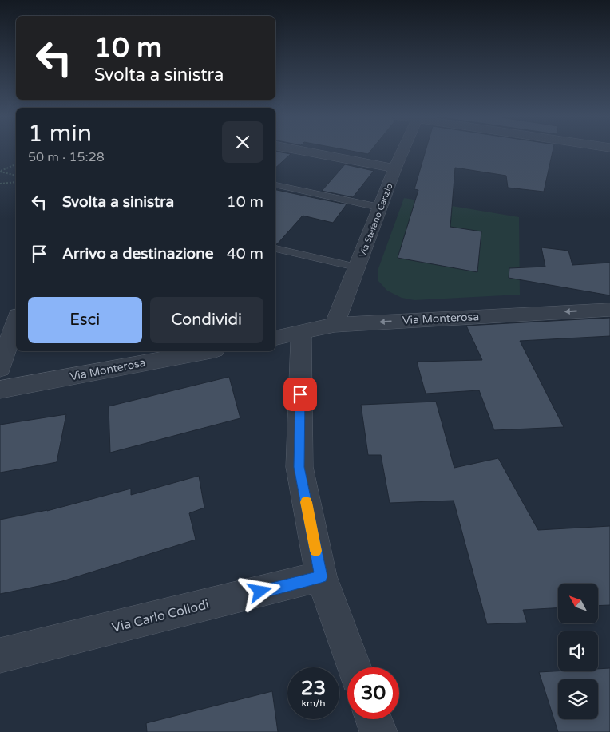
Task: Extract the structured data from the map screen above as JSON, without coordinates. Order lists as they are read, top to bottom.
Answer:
{
  "streets": {
    "street": ["Via Stefano Canzio", "Via Monterosa", "Via Carlo Collodi"]
  },
  "crossings": [
    ["Via Stefano Canzio", "Via Monterosa"]
  ],
  "one_way": ["Via Monterosa"],
  "north": "top left",
  "page": {
    "turn": ["10 m", "Svolta a sinistra"],
    "heading": ["1 min", "50 m · 15:28"],
    "list": [
      {
        "name": "Svolta a sinistra",
        "value": "10 m"
      },
      {
        "name": "Arrivo a destinazione",
        "value": "40 m"
      }
    ],
    "buttons": ["Esci", "Condividi"],
    "speed": "23 km/h",
    "limit": "30"
  }
}
